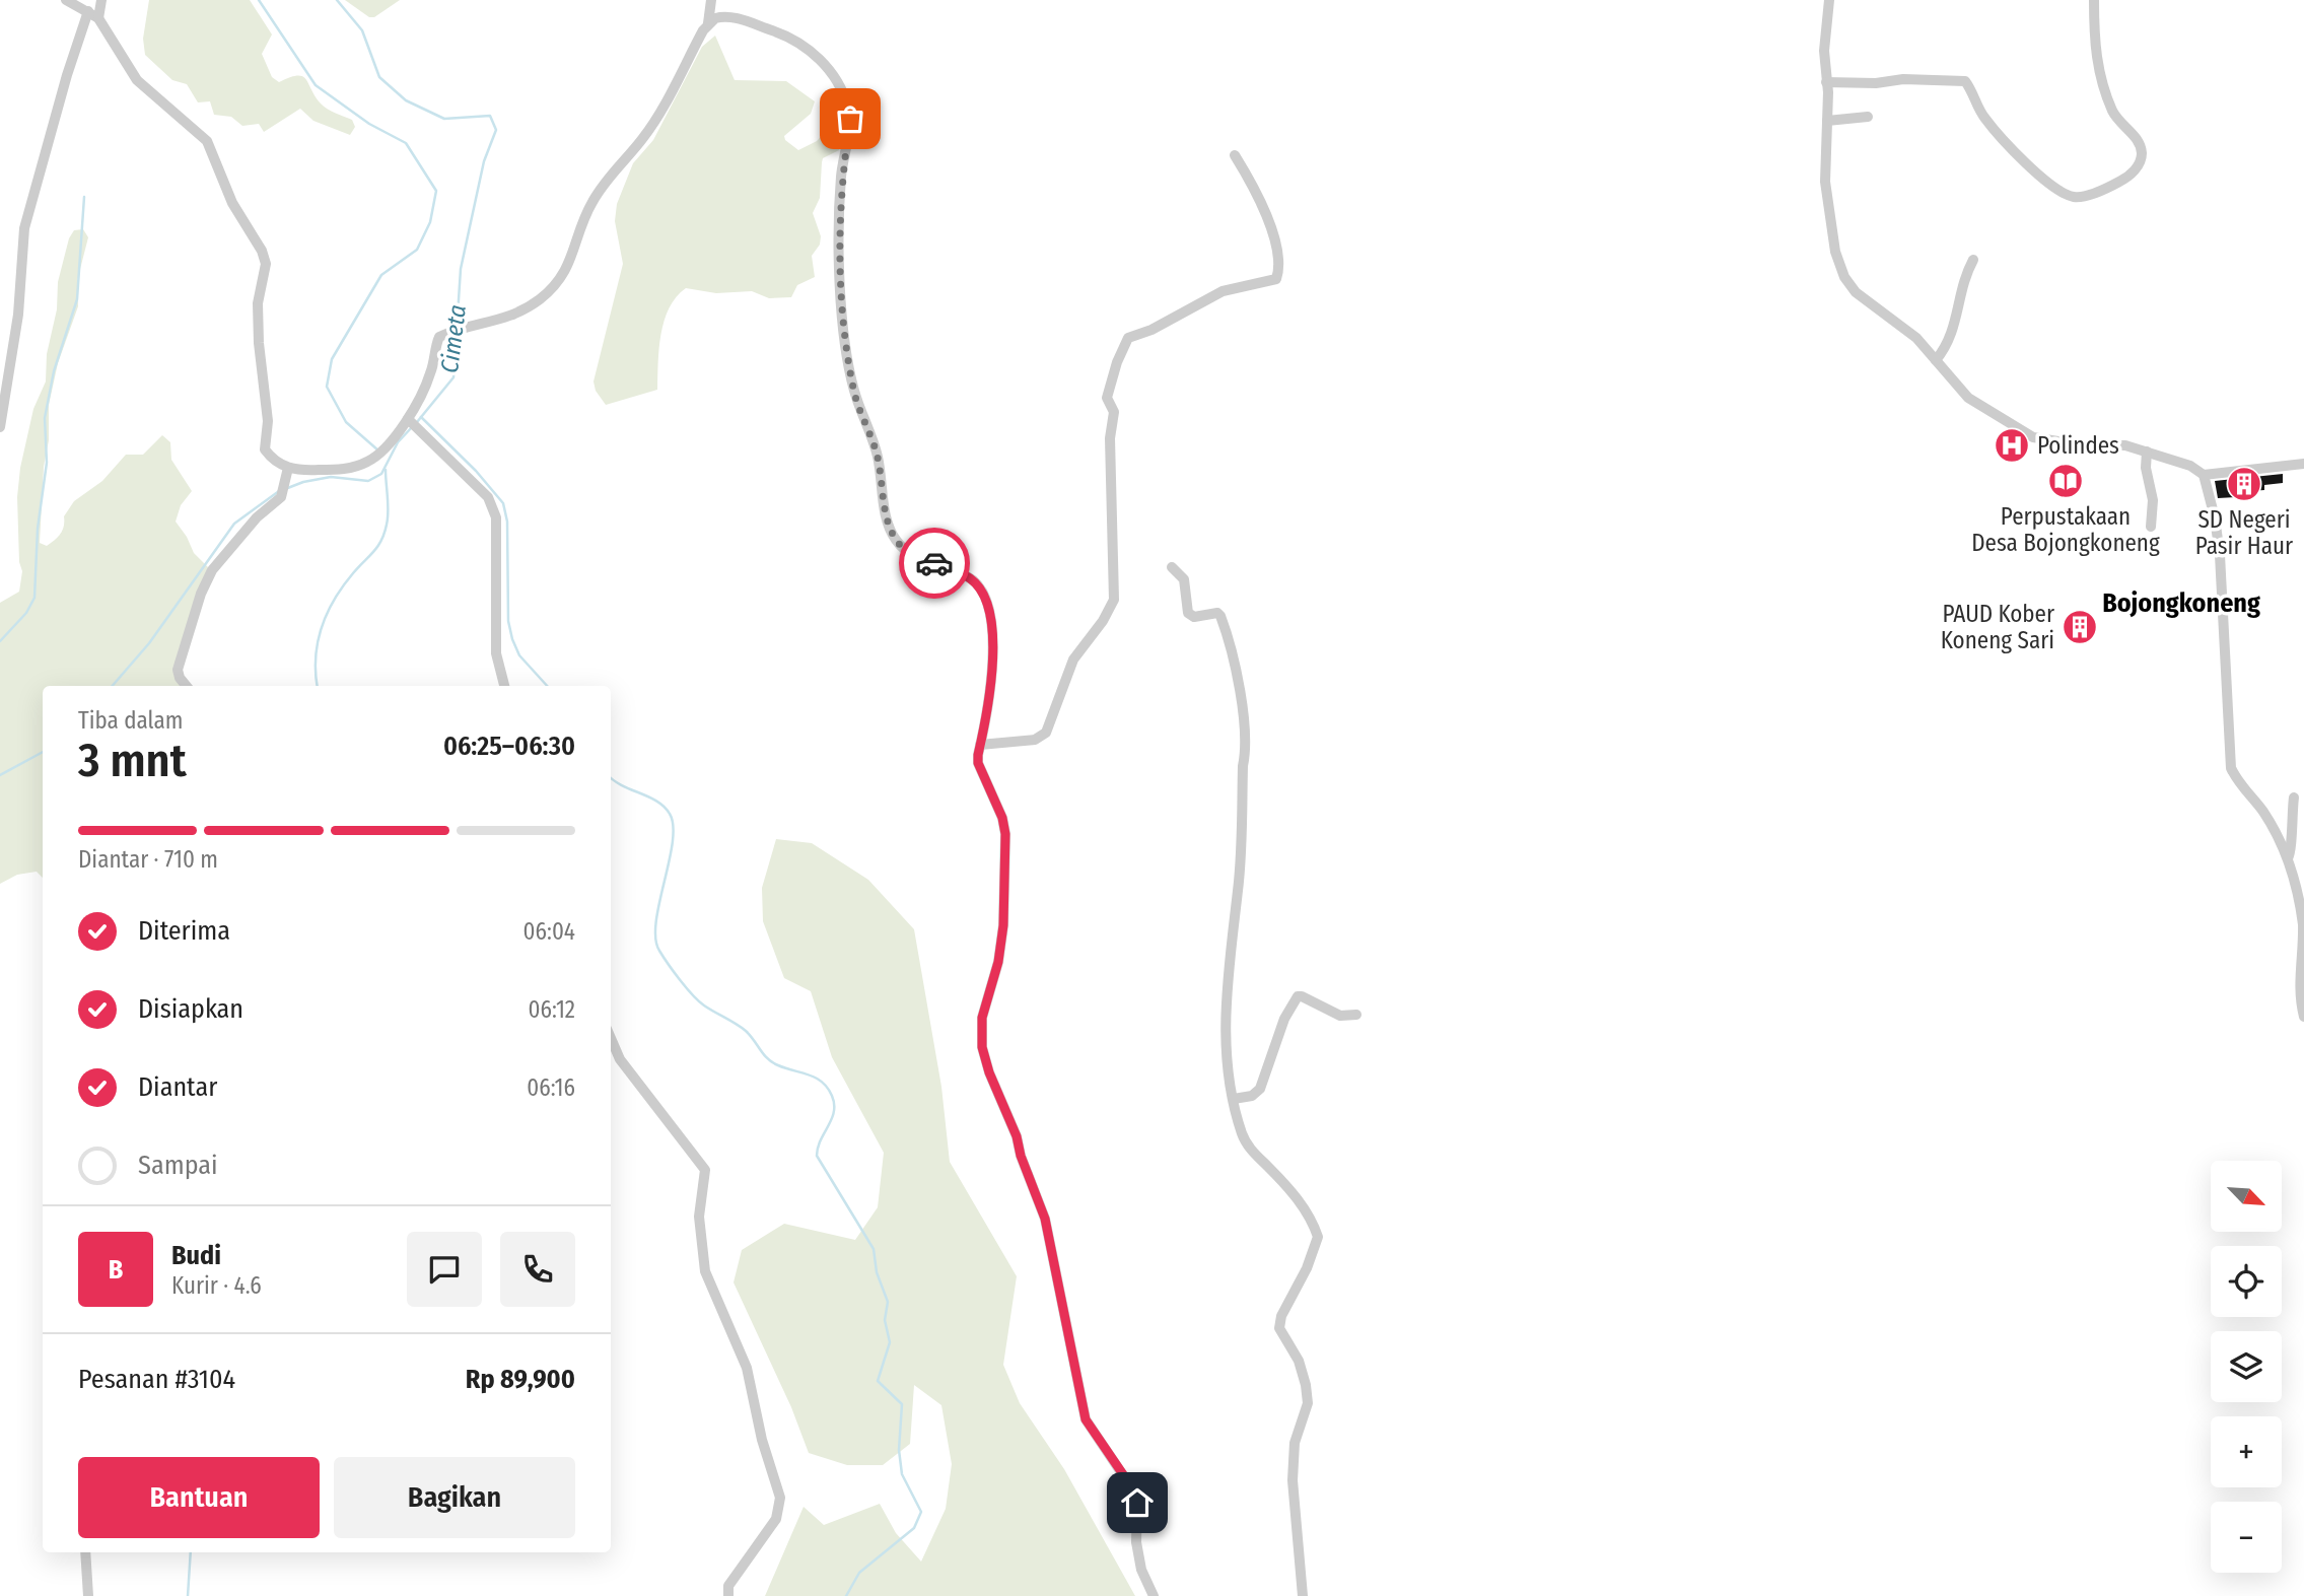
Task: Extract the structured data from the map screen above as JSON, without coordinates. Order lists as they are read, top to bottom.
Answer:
{
  "districts": ["Bojongkoneng"],
  "water": ["Cimeta"],
  "places": {
    "hospital": ["Polindes"],
    "library": ["Perpustakaan Desa Bojongkoneng"],
    "building": ["SD Negeri Pasir Haur", "PAUD Kober Koneng Sari"]
  },
  "north": "bottom right",
  "page": {
    "heading": ["3 mnt", "Tiba dalam", "06:25–06:30"],
    "panel": [
      "Budi",
      "Kurir · 4.6",
      "Pesanan #3104",
      "Rp 89,900"
    ],
    "bar": "Diantar · 710 m",
    "list": [
      ["Diterima", "06:04"],
      ["Disiapkan", "06:12"],
      ["Diantar", "06:16"],
      "Sampai"
    ],
    "map_buttons": ["+", "−"],
    "round": "B",
    "buttons": ["Bantuan", "Bagikan"]
  }
}
